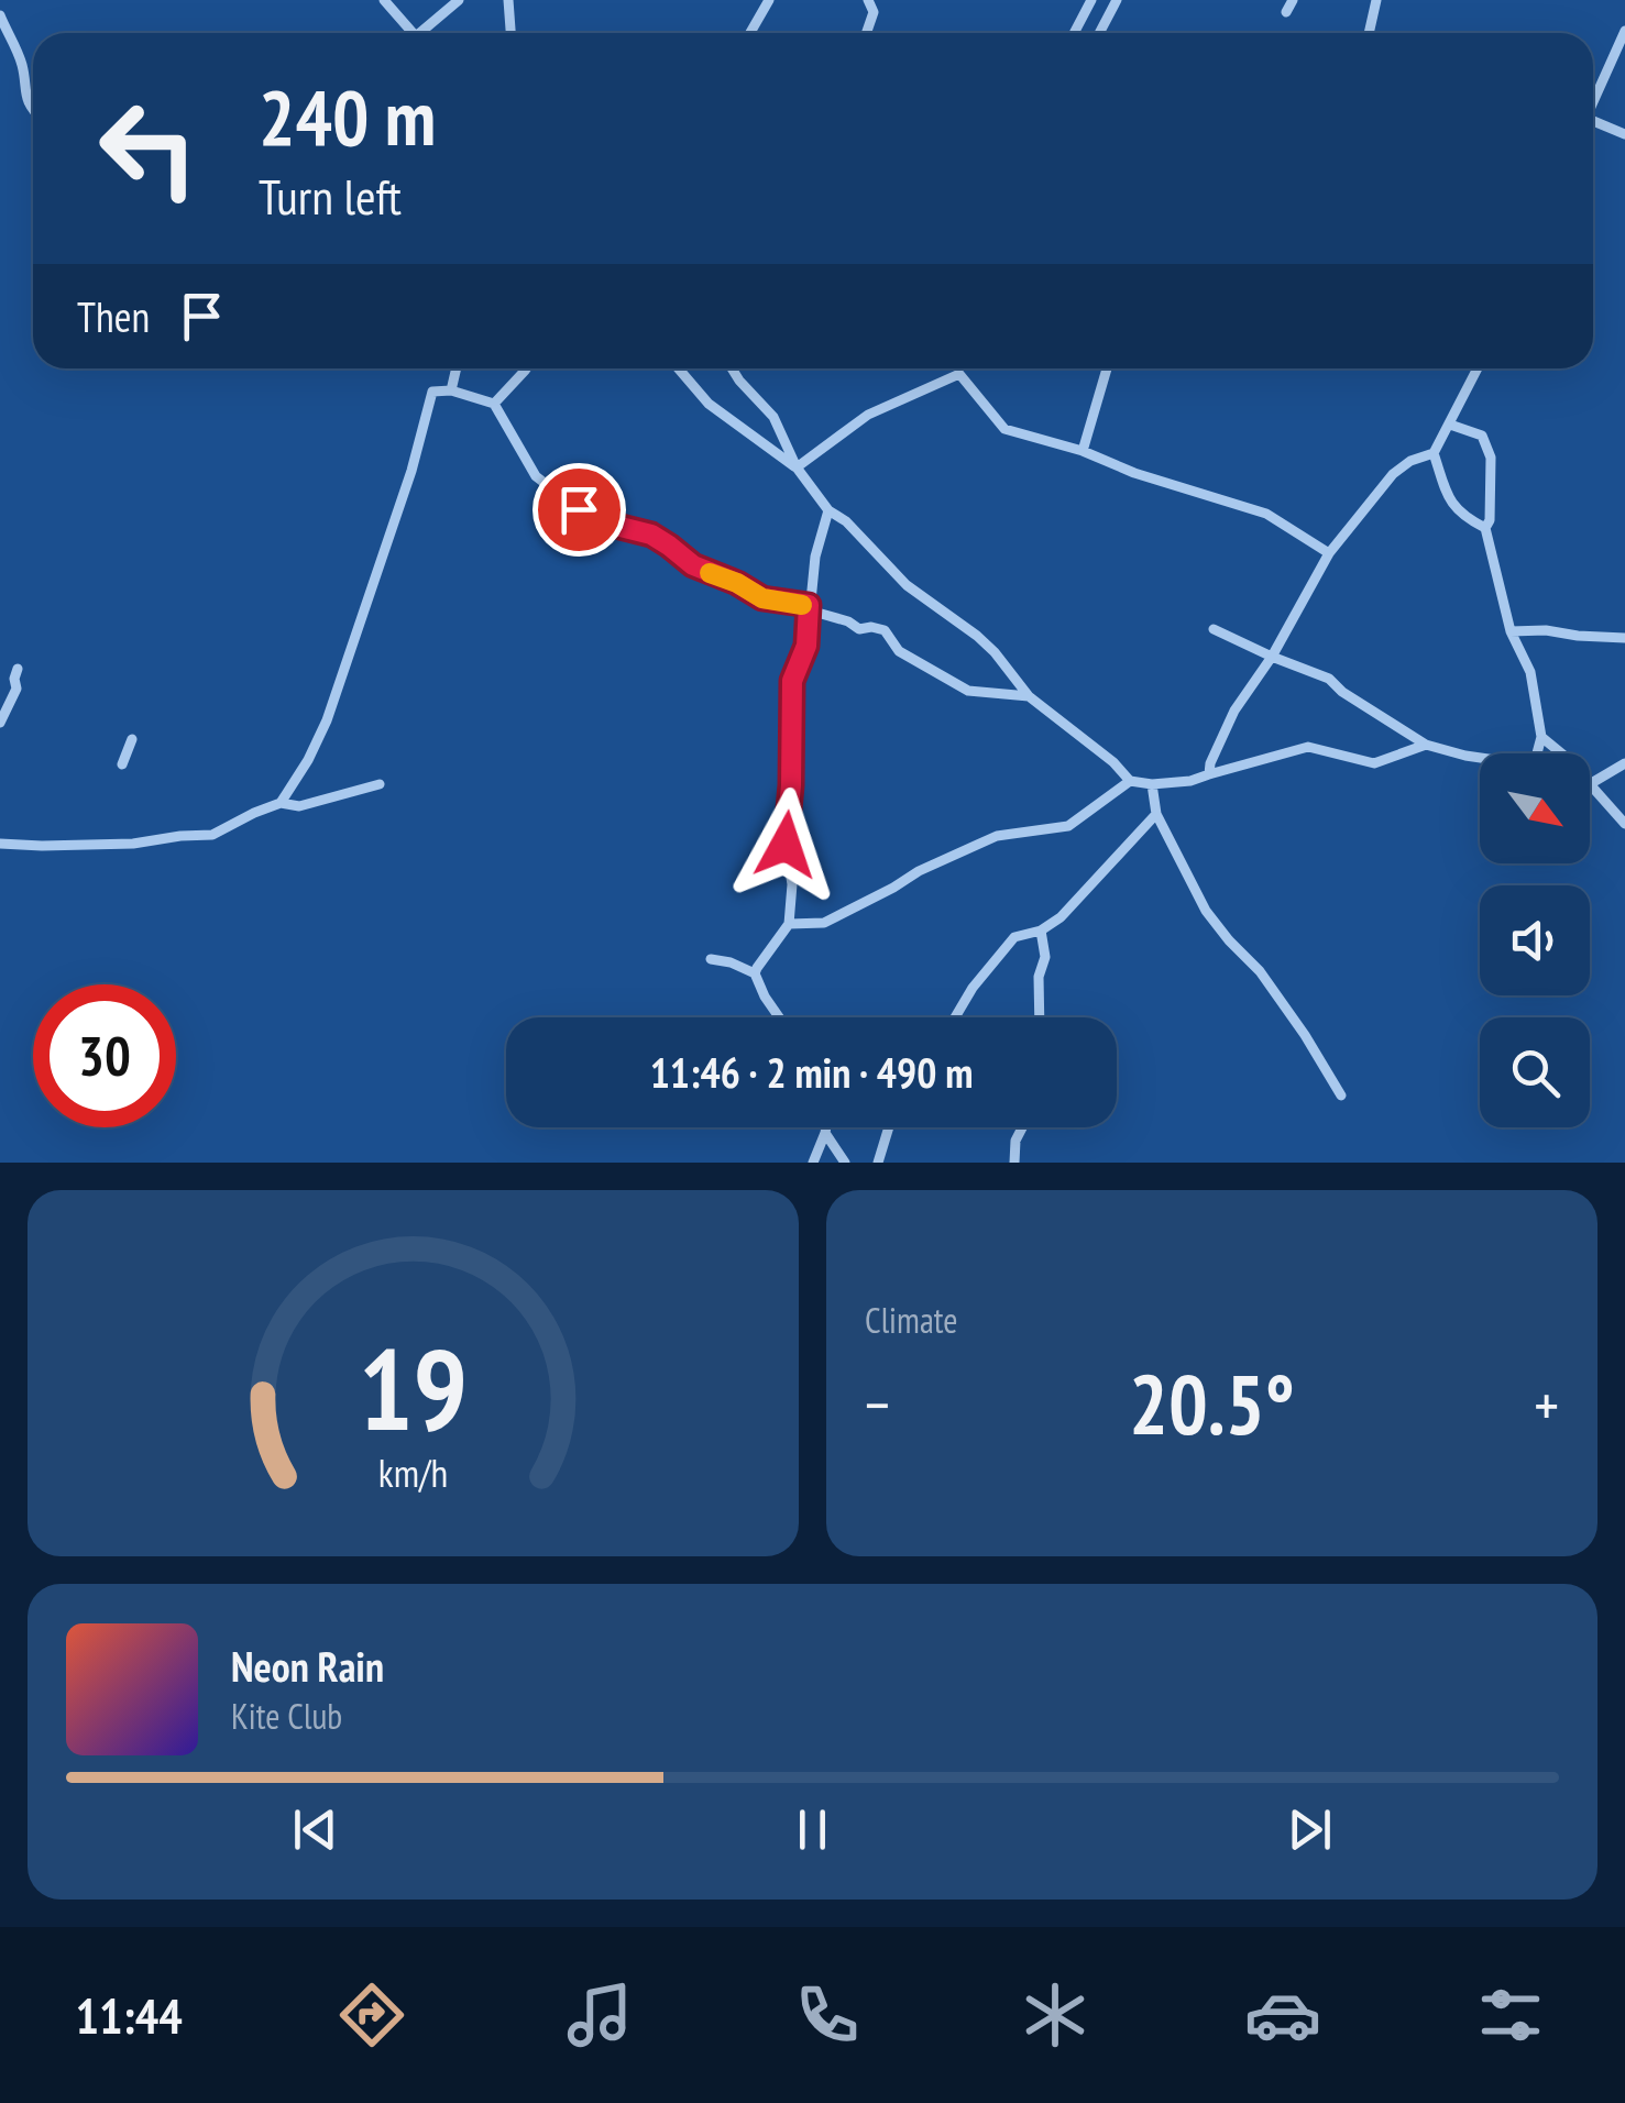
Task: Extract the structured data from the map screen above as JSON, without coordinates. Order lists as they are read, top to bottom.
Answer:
{
  "north": "bottom right",
  "page": {
    "turn": ["240 m", "Turn left"],
    "then": "Then",
    "limit": "30",
    "trip": "11:46 · 2 min · 490 m",
    "tile": "Climate",
    "heat": ["−", "20.5°", "+"],
    "song": ["Neon Rain", "Kite Club"],
    "tabs": "11:44",
    "gauge": ["19", "km/h"]
  }
}
